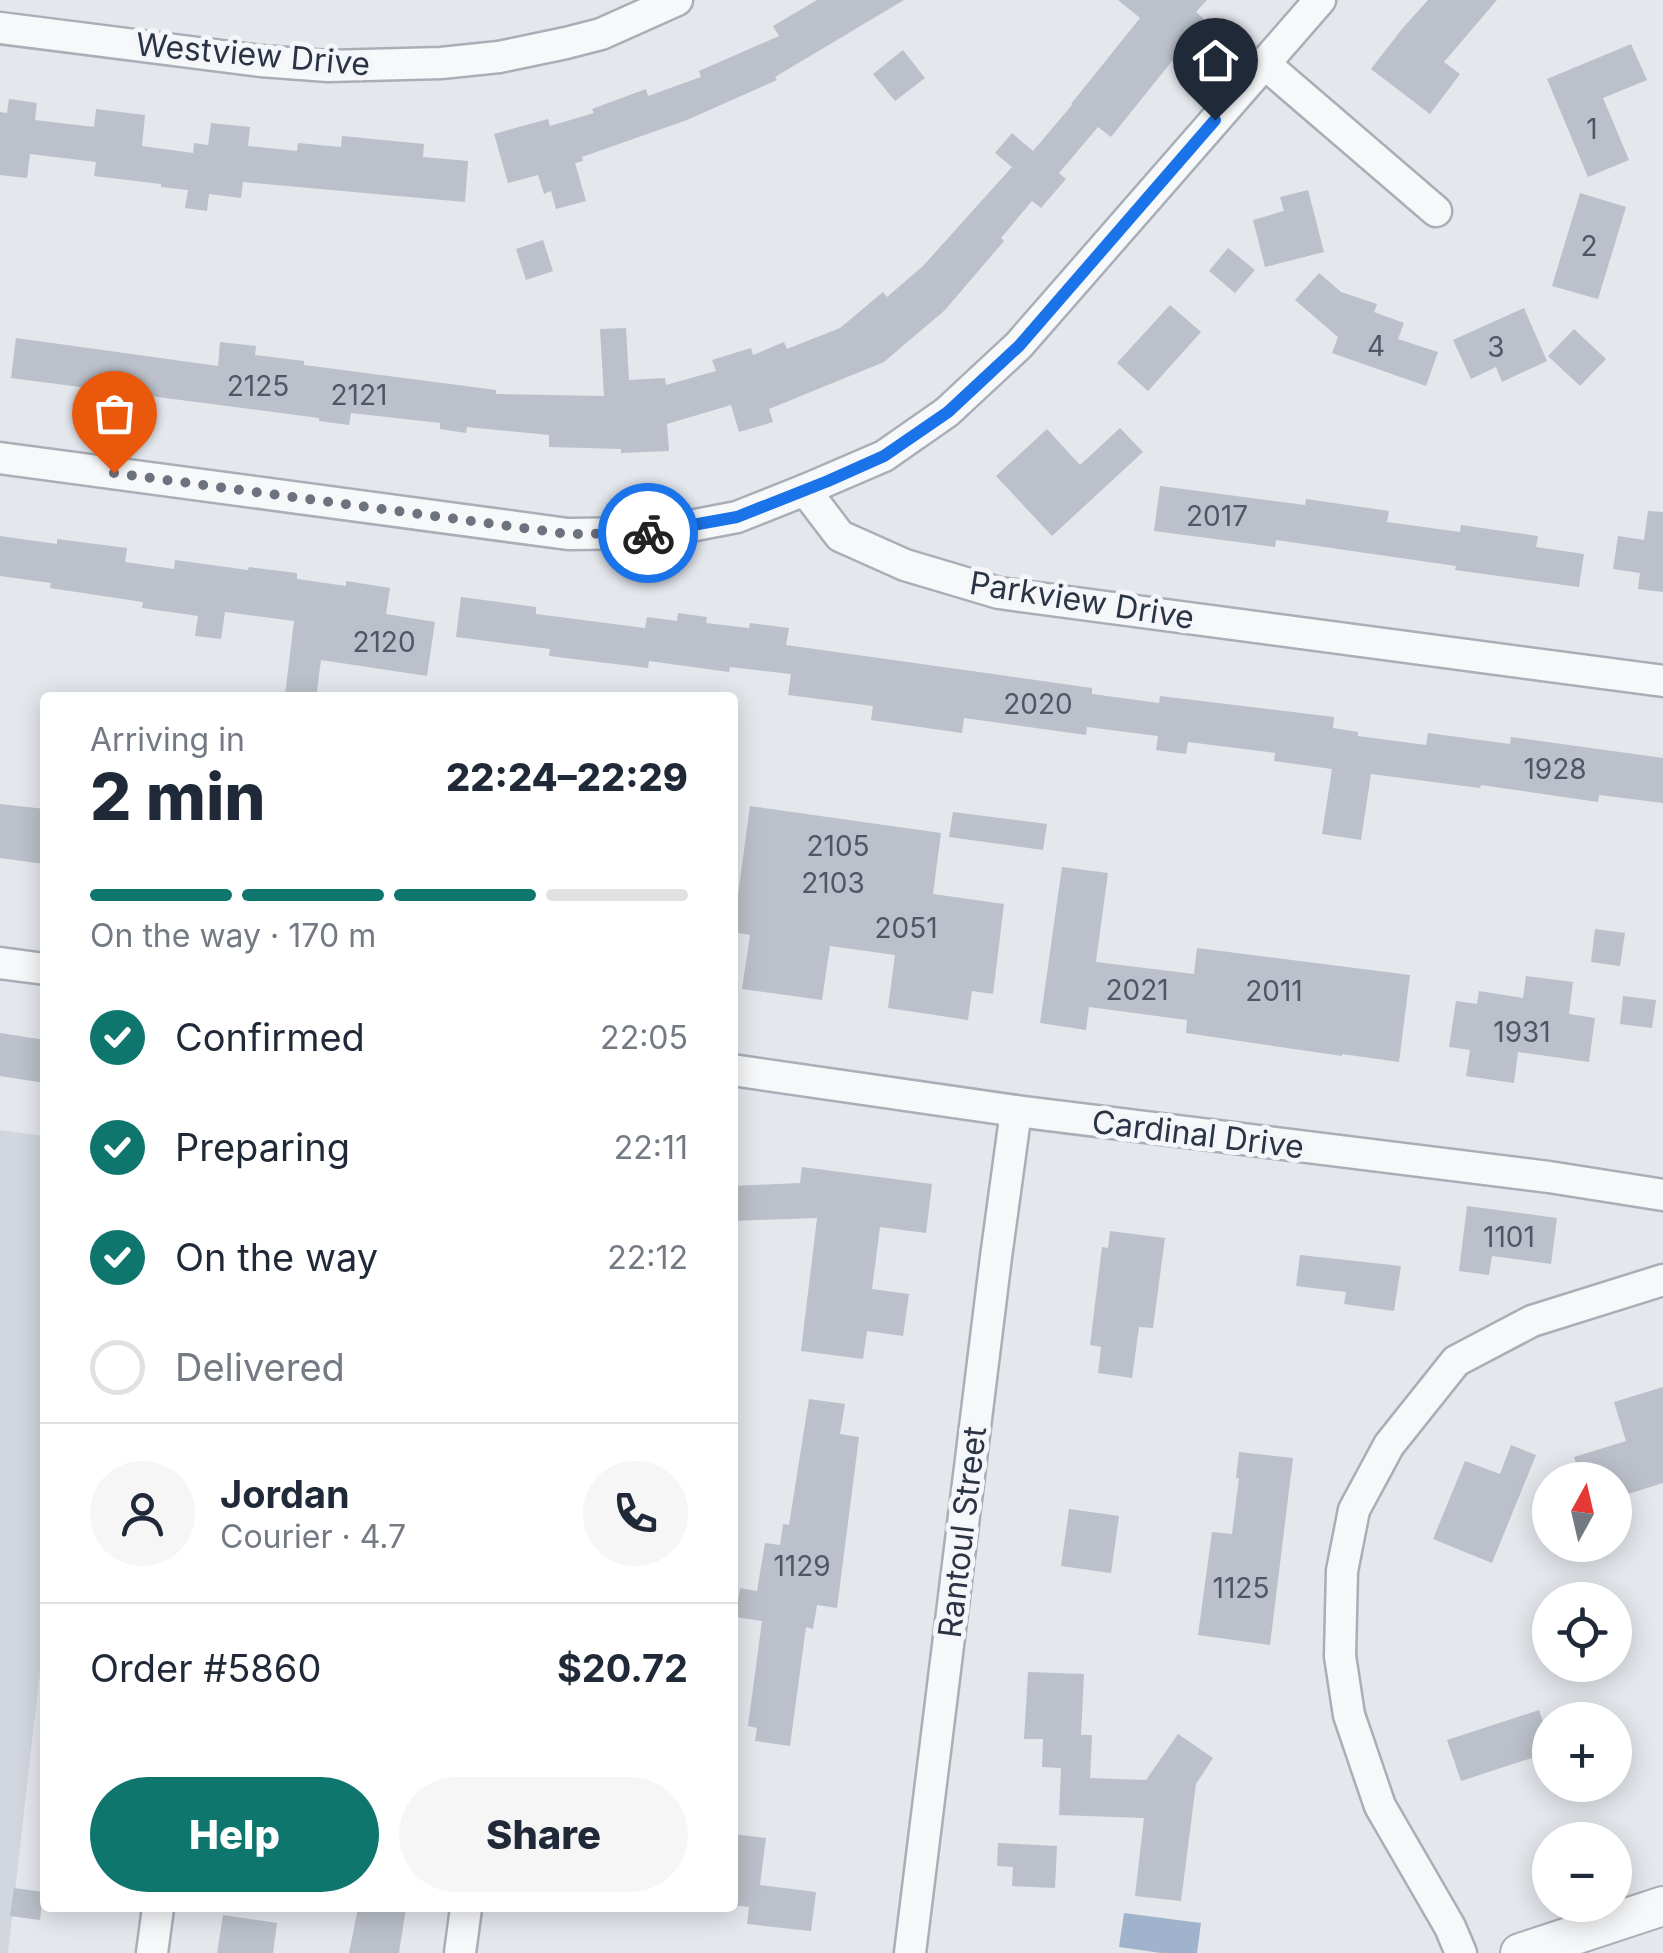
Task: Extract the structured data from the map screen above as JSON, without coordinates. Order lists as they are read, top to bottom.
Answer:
{
  "streets": {
    "street": [
      "Westview Drive",
      "Parkview Drive",
      "Cardinal Drive",
      "Rantoul Street"
    ]
  },
  "crossings": [
    ["Cardinal Drive", "Rantoul Street"]
  ],
  "house_numbers": [
    "1",
    "2",
    "4",
    "3",
    "2125",
    "2121",
    "2017",
    "2120",
    "2020",
    "1928",
    "2105",
    "2103",
    "2051",
    "2021",
    "2011",
    "1931",
    "1101",
    "1129",
    "1125"
  ],
  "north": "top",
  "page": {
    "heading": ["2 min", "Arriving in", "22:24–22:29"],
    "panel": [
      "Jordan",
      "Courier · 4.7",
      "Order #5860",
      "$20.72"
    ],
    "bar": "On the way · 170 m",
    "list": [
      ["Confirmed", "22:05"],
      ["Preparing", "22:11"],
      ["On the way", "22:12"],
      "Delivered"
    ],
    "map_buttons": ["+", "−"],
    "buttons": ["Help", "Share"]
  }
}
